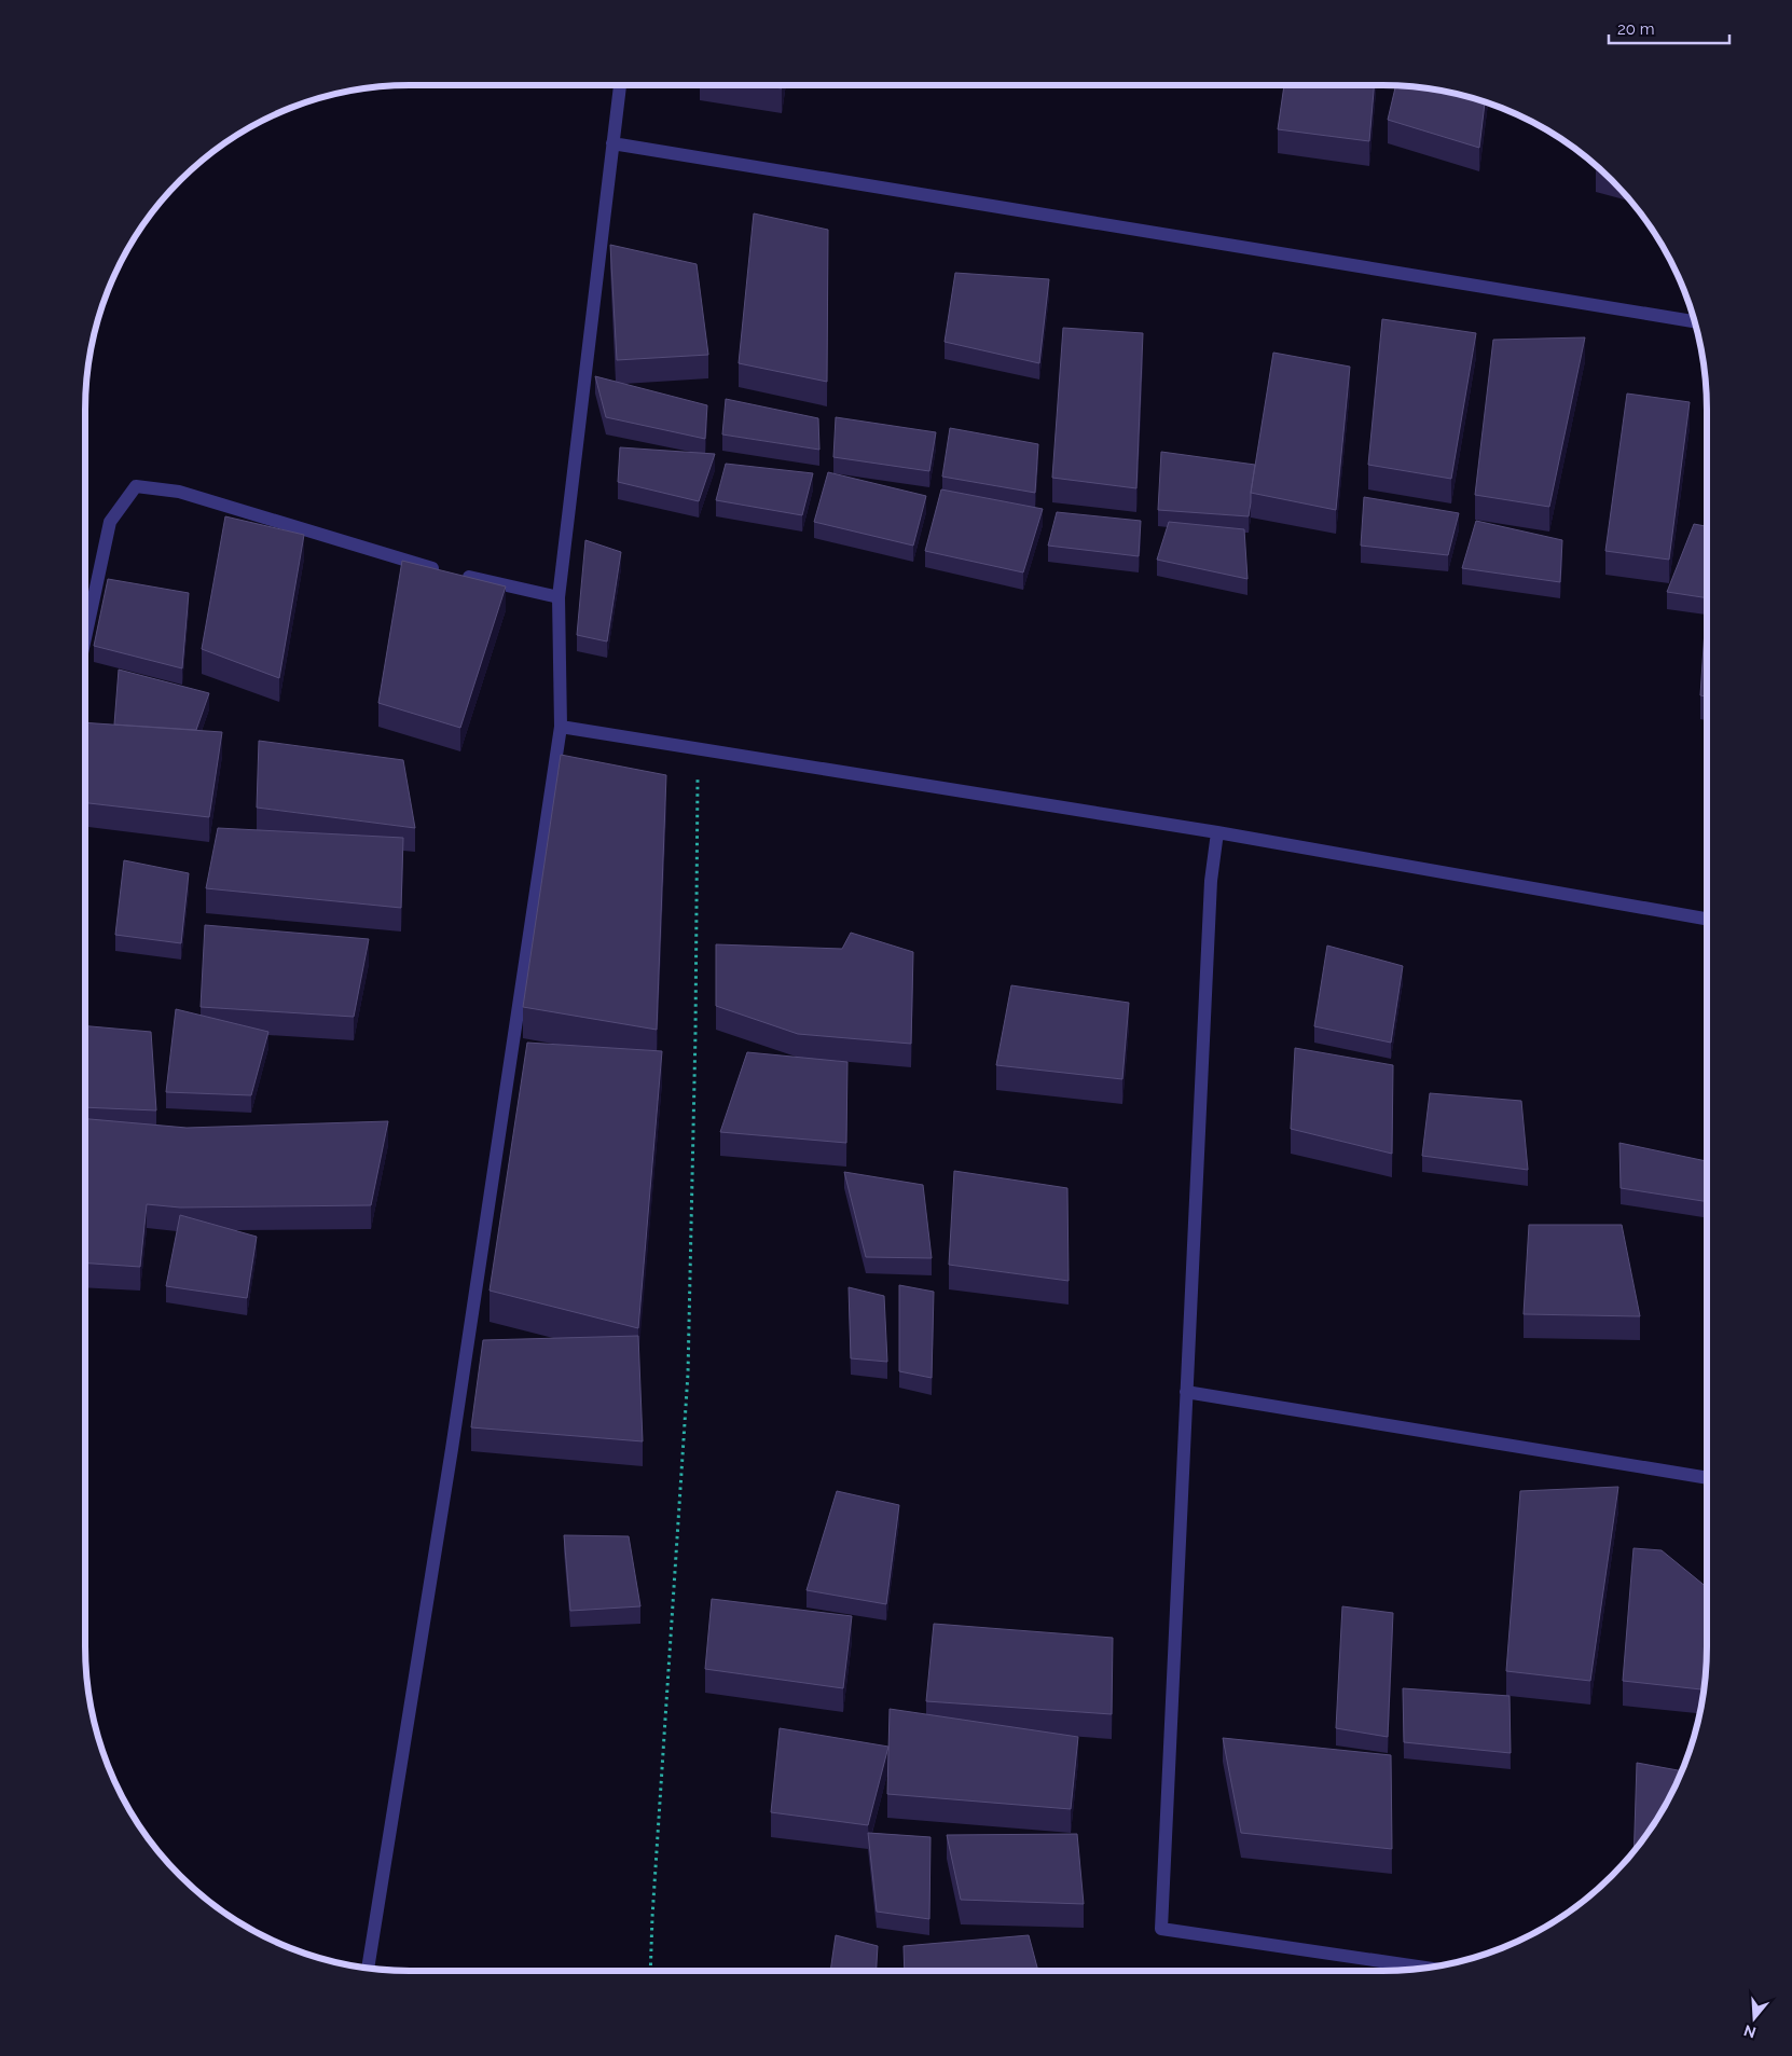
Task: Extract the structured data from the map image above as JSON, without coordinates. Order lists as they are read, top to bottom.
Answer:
{
  "scale_bar": "20 m",
  "north": "bottom"
}
